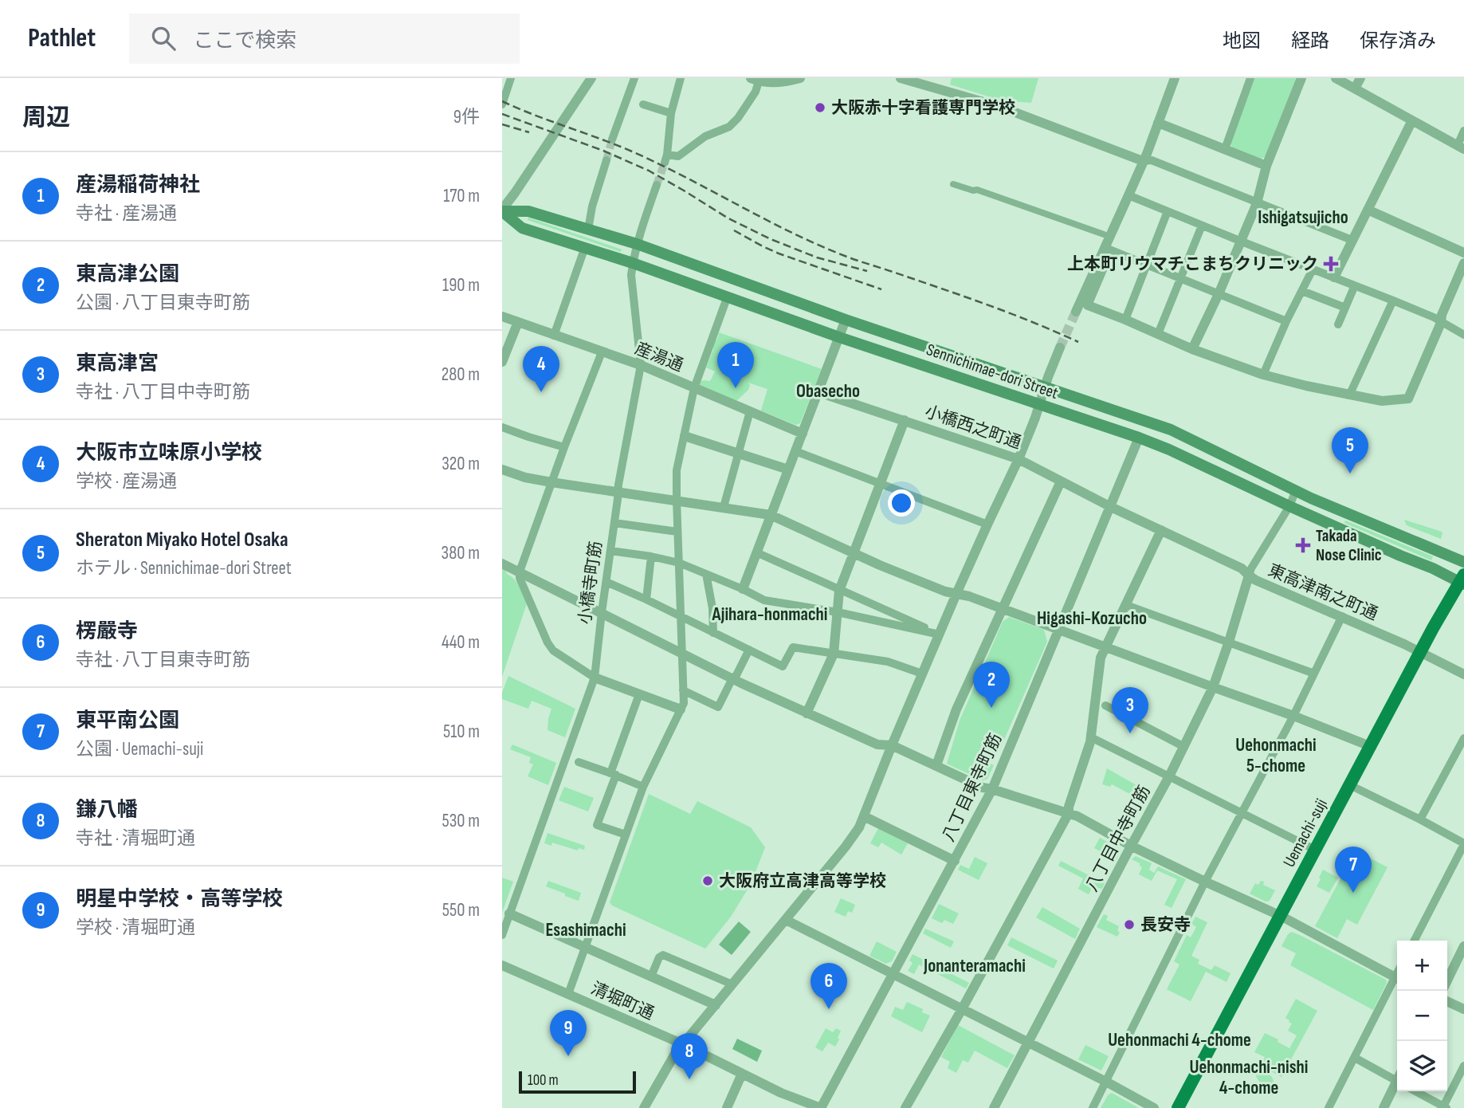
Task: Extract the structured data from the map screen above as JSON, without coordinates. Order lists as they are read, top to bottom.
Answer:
{
  "streets": {
    "main road": ["Sennichimae-dori Street", "Uemachi-suji"],
    "street": [
      "産湯通",
      "小橋西之町通",
      "小橋寺町筋",
      "東高津南之町通",
      "八丁目東寺町筋",
      "八丁目中寺町筋",
      "清堀町通"
    ]
  },
  "crossings": [
    ["産湯通", "小橋寺町筋"],
    ["Sennichimae-dori Street", "小橋寺町筋"],
    ["Sennichimae-dori Street", "八丁目東寺町筋"],
    ["Sennichimae-dori Street", "Uemachi-suji"],
    ["小橋西之町通", "東高津南之町通"],
    ["小橋西之町通", "八丁目東寺町筋"],
    ["東高津南之町通", "八丁目東寺町筋"],
    ["東高津南之町通", "Uemachi-suji"],
    ["東高津南之町通", "八丁目中寺町筋"],
    ["八丁目東寺町筋", "清堀町通"]
  ],
  "districts": [
    "Ishigatsujicho",
    "Obasecho",
    "Ajihara-honmachi",
    "Higashi-Kozucho",
    "Uehonmachi 5-chome",
    "Esashimachi",
    "Jonanteramachi",
    "Uehonmachi 4-chome",
    "Uehonmachi-nishi 4-chome"
  ],
  "places": {
    "other": ["大阪赤十字看護専門学校", "大阪府立高津高等学校", "長安寺"],
    "health": ["上本町リウマチこまちクリニック", "Takada Nose Clinic"]
  },
  "scale_bar": "100 m",
  "page": {
    "header": "Pathlet",
    "search": "ここで検索",
    "nav": ["地図", "経路", "保存済み"],
    "heading": ["周辺", "9件"],
    "list": [
      {
        "mark": "1",
        "name": "産湯稲荷神社",
        "note": "寺社 · 産湯通",
        "value": "170 m"
      },
      {
        "mark": "2",
        "name": "東高津公園",
        "note": "公園 · 八丁目東寺町筋",
        "value": "190 m"
      },
      {
        "mark": "3",
        "name": "東高津宮",
        "note": "寺社 · 八丁目中寺町筋",
        "value": "280 m"
      },
      {
        "mark": "4",
        "name": "大阪市立味原小学校",
        "note": "学校 · 産湯通",
        "value": "320 m"
      },
      {
        "mark": "5",
        "name": "Sheraton Miyako Hotel Osaka",
        "note": "ホテル · Sennichimae-dori Street",
        "value": "380 m"
      },
      {
        "mark": "6",
        "name": "楞嚴寺",
        "note": "寺社 · 八丁目東寺町筋",
        "value": "440 m"
      },
      {
        "mark": "7",
        "name": "東平南公園",
        "note": "公園 · Uemachi-suji",
        "value": "510 m"
      },
      {
        "mark": "8",
        "name": "鎌八幡",
        "note": "寺社 · 清堀町通",
        "value": "530 m"
      },
      {
        "mark": "9",
        "name": "明星中学校・高等学校",
        "note": "学校 · 清堀町通",
        "value": "550 m"
      }
    ],
    "pins": [
      "1",
      "4",
      "5",
      "2",
      "3",
      "7",
      "6",
      "9",
      "8"
    ],
    "map_buttons": ["+", "−"],
    "scale": "100 m"
  }
}
